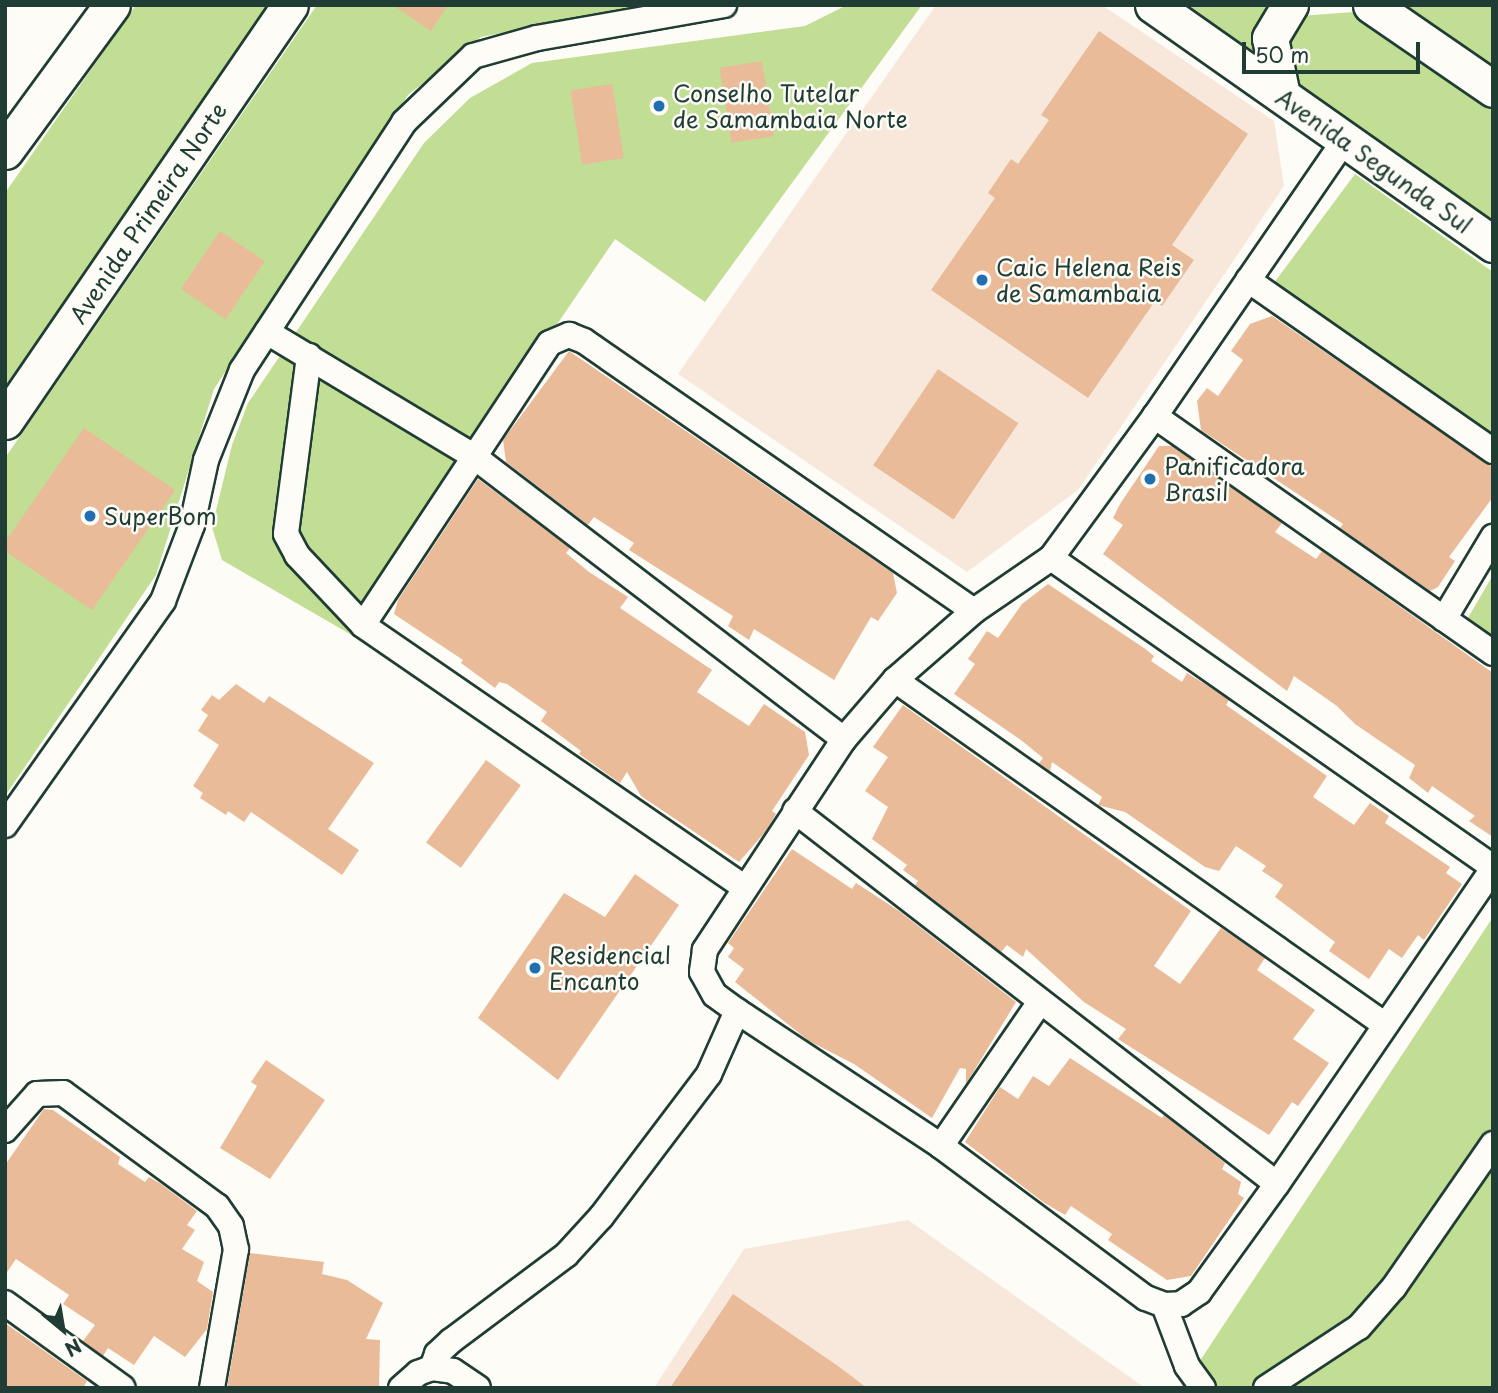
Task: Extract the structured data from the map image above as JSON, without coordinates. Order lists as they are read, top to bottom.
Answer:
{
  "streets": {
    "main road": ["Avenida Segunda Sul", "Avenida Primeira Norte"]
  },
  "places": [
    "Conselho Tutelar de Samambaia Norte",
    "Caic Helena Reis de Samambaia",
    "Panificadora Brasil",
    "SuperBom",
    "Residencial Encanto"
  ],
  "scale_bar": "50 m",
  "north": "bottom right"
}
